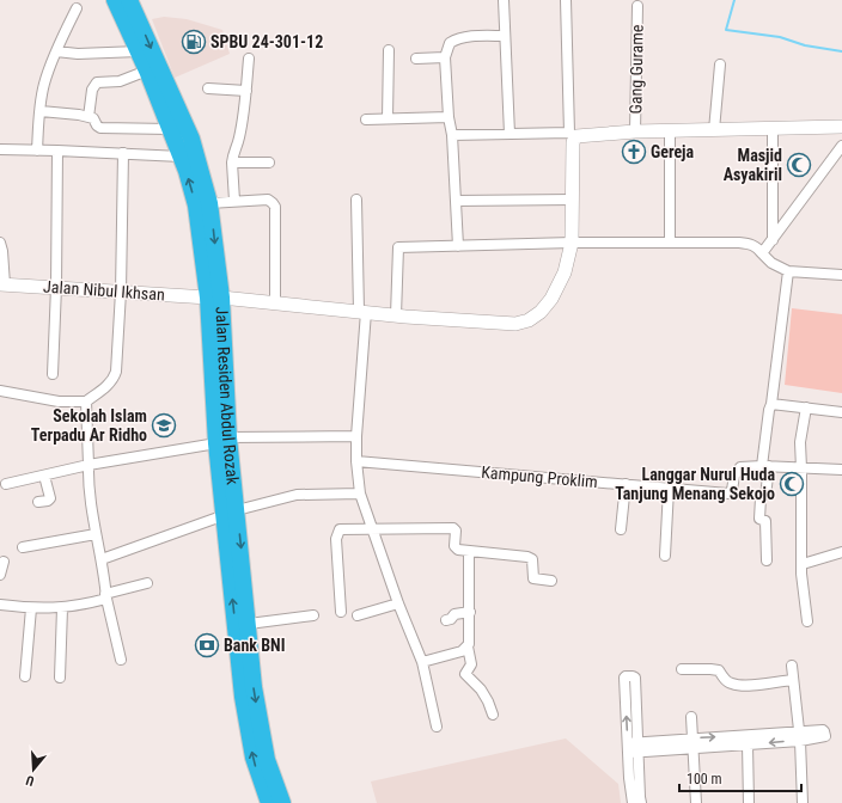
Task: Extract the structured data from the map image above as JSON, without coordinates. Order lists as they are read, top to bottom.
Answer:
{
  "streets": {
    "highway": ["Jalan Residen Abdul Rozak"],
    "street": ["Gang Gurame", "Jalan Nibul Ikhsan", "Kampung Proklim"]
  },
  "crossings": [
    ["Jalan Nibul Ikhsan", "Jalan Residen Abdul Rozak"]
  ],
  "places": {
    "fuel station": ["SPBU 24-301-12"],
    "church": ["Gereja"],
    "mosque": ["Masjid Asyakiril", "Langgar Nurul Huda Tanjung Menang Sekojo"],
    "school or university": ["Sekolah Islam Terpadu Ar Ridho"],
    "bank": ["Bank BNI"]
  },
  "scale_bar": "100 m",
  "north": "bottom"
}
